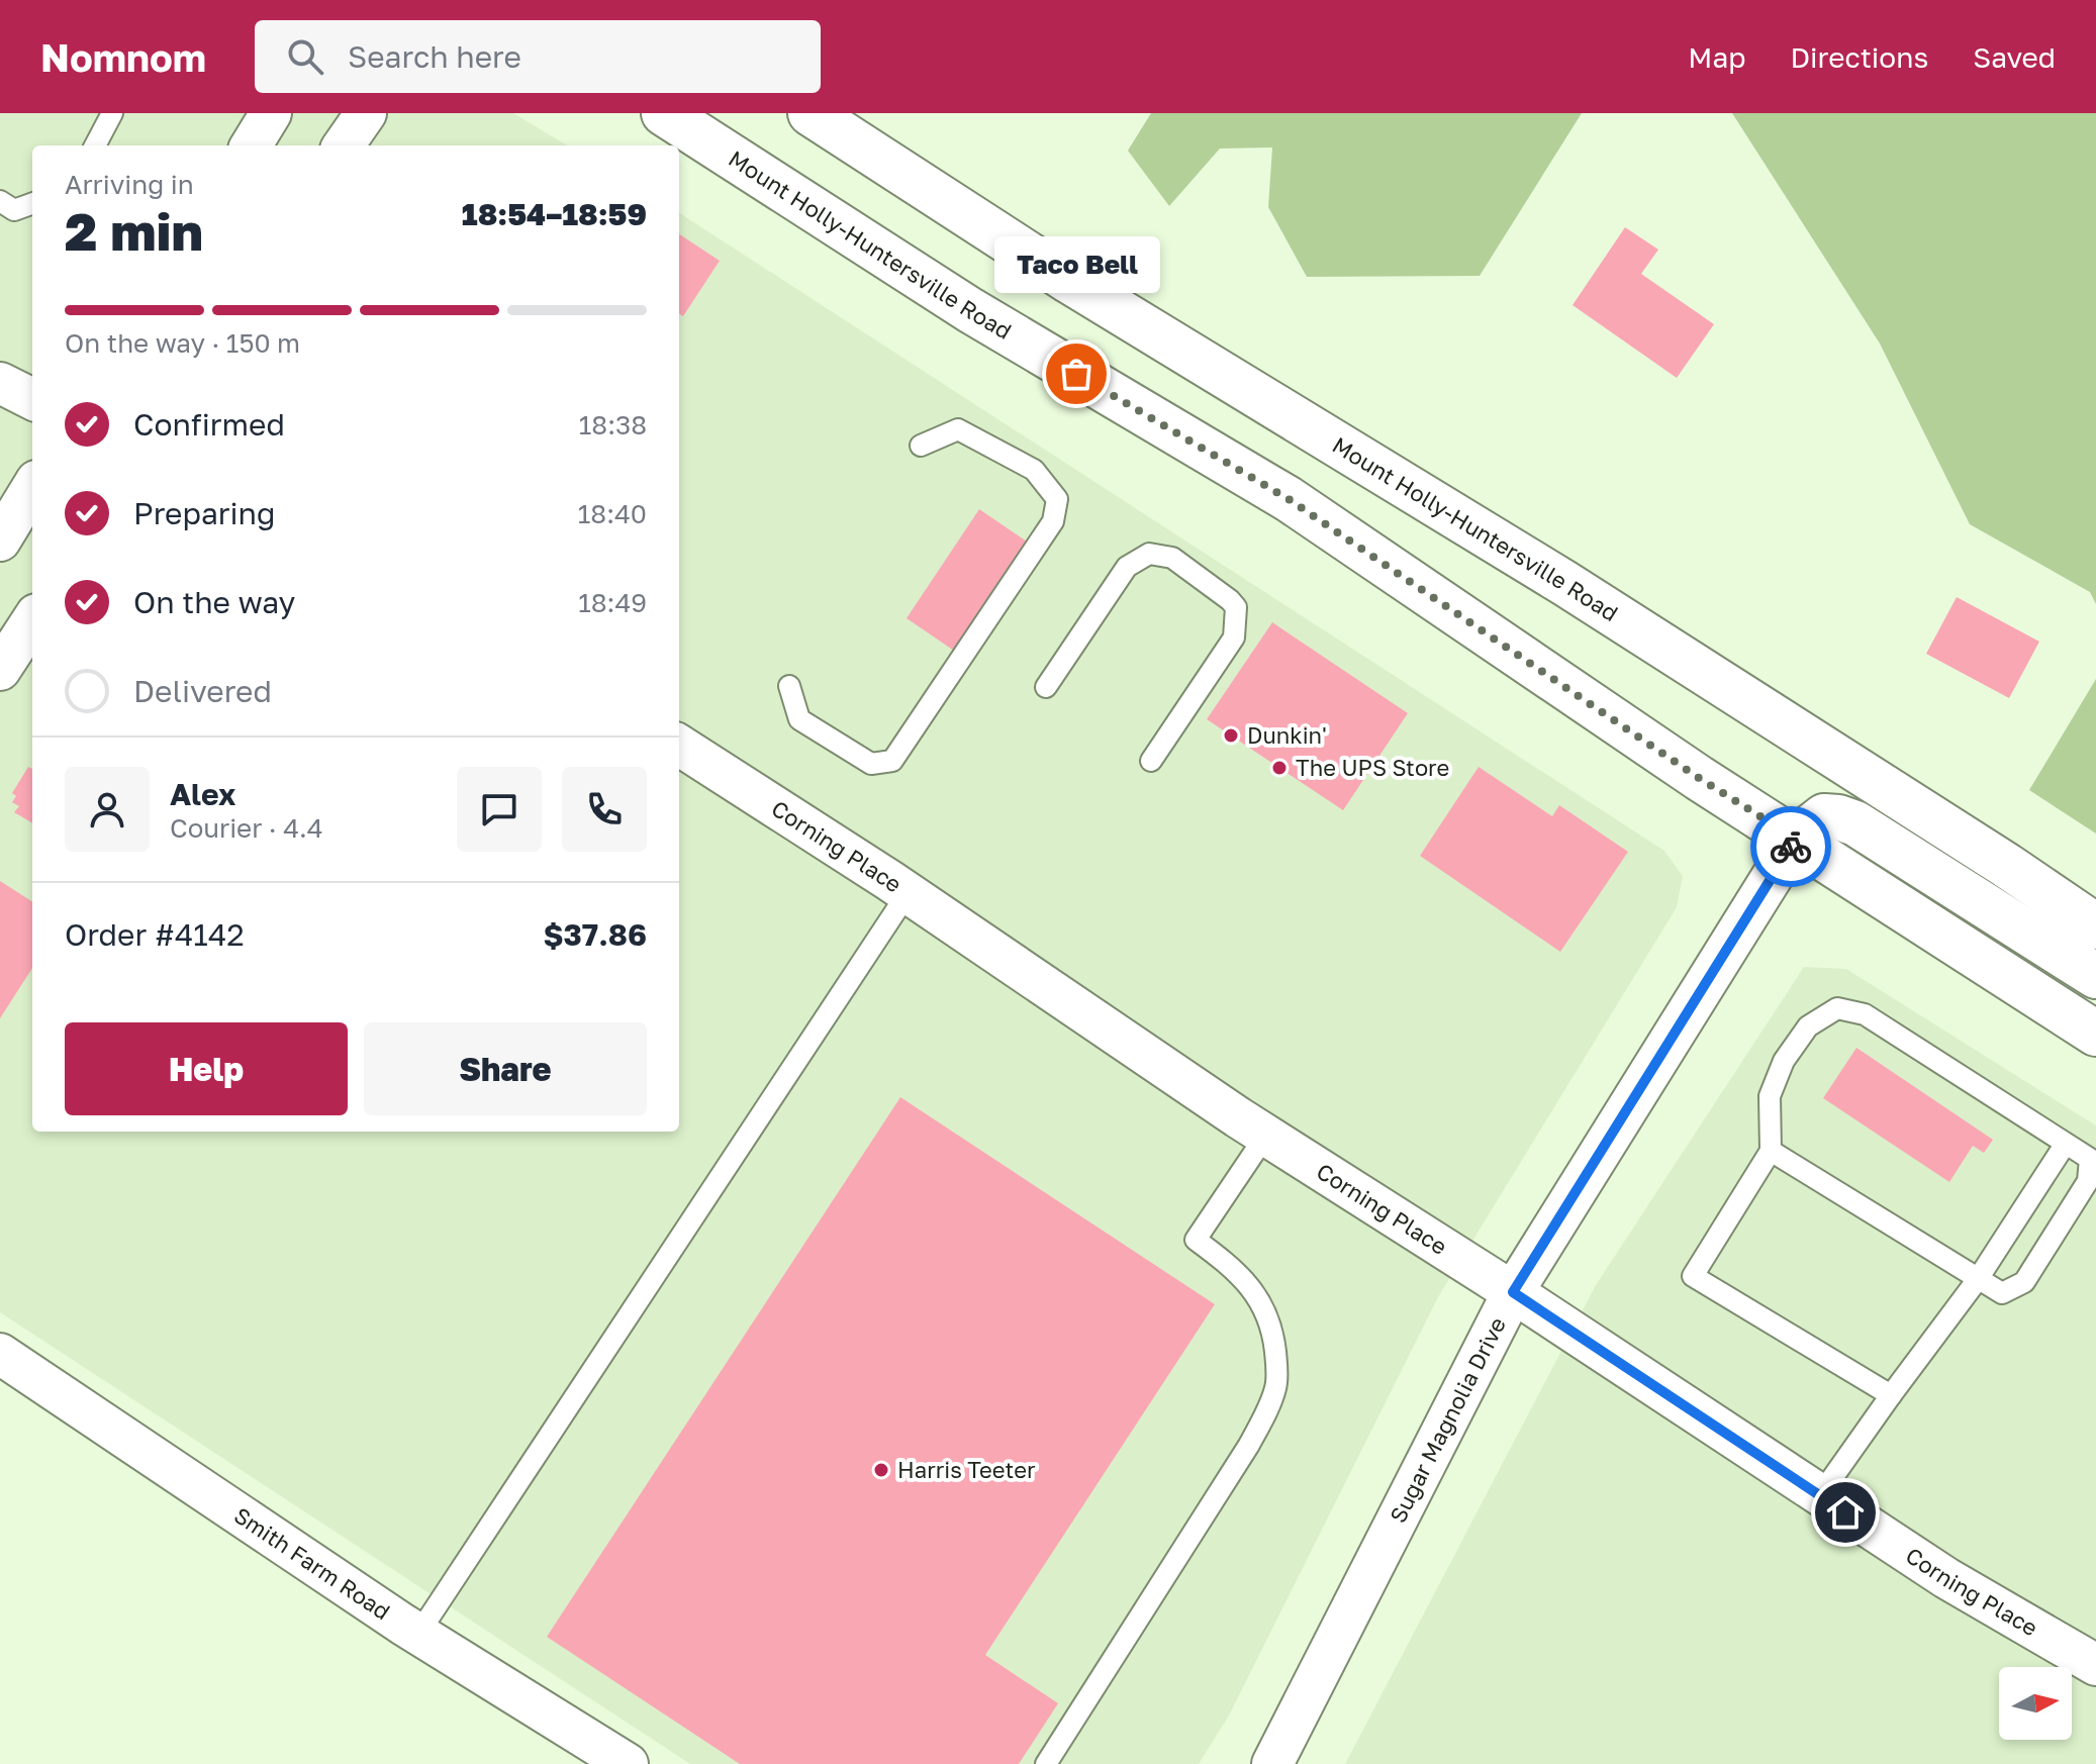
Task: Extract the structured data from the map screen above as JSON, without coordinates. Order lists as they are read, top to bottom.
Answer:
{
  "streets": {
    "main road": ["Mount Holly-Huntersville Road"],
    "street": ["Corning Place", "Sugar Magnolia Drive", "Smith Farm Road"]
  },
  "crossings": [
    ["Mount Holly-Huntersville Road", "Sugar Magnolia Drive"],
    ["Corning Place", "Sugar Magnolia Drive"]
  ],
  "places": [
    "Taco Bell",
    "Dunkin'",
    "The UPS Store",
    "Harris Teeter"
  ],
  "north": "right",
  "page": {
    "header": "Nomnom",
    "search": "Search here",
    "nav": ["Map", "Directions", "Saved"],
    "heading": ["2 min", "Arriving in", "18:54–18:59"],
    "panel": [
      "Alex",
      "Courier · 4.4",
      "Order #4142",
      "$37.86"
    ],
    "bubble": "Taco Bell",
    "bar": "On the way · 150 m",
    "list": [
      ["Confirmed", "18:38"],
      ["Preparing", "18:40"],
      ["On the way", "18:49"],
      "Delivered"
    ],
    "buttons": ["Help", "Share"]
  }
}
